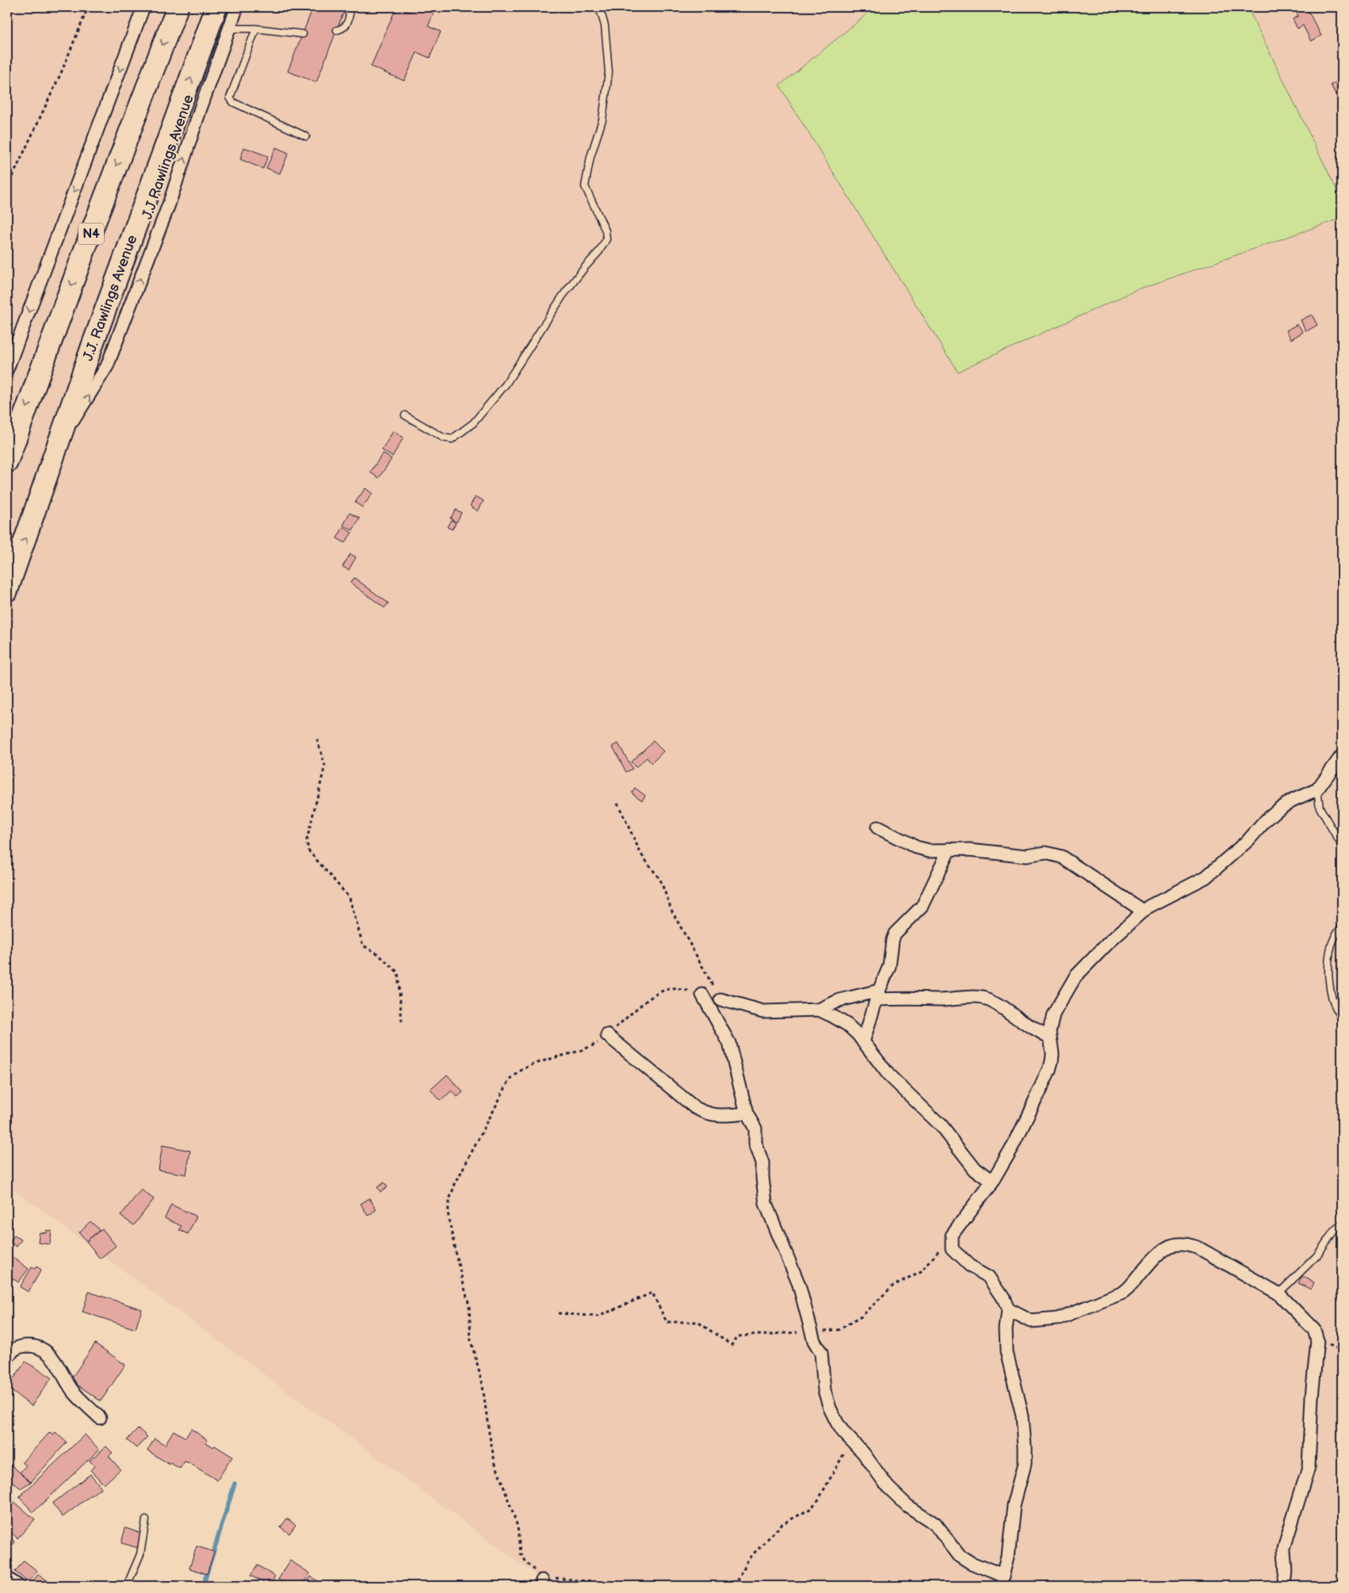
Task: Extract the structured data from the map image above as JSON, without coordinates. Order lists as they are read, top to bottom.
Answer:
{
  "streets": {
    "highway": ["N4", "J.J. Rawlings Avenue"],
    "street": ["J.J Rawlings Avenue"]
  },
  "crossings": [
    ["J.J Rawlings Avenue", "J.J. Rawlings Avenue"]
  ]
}
